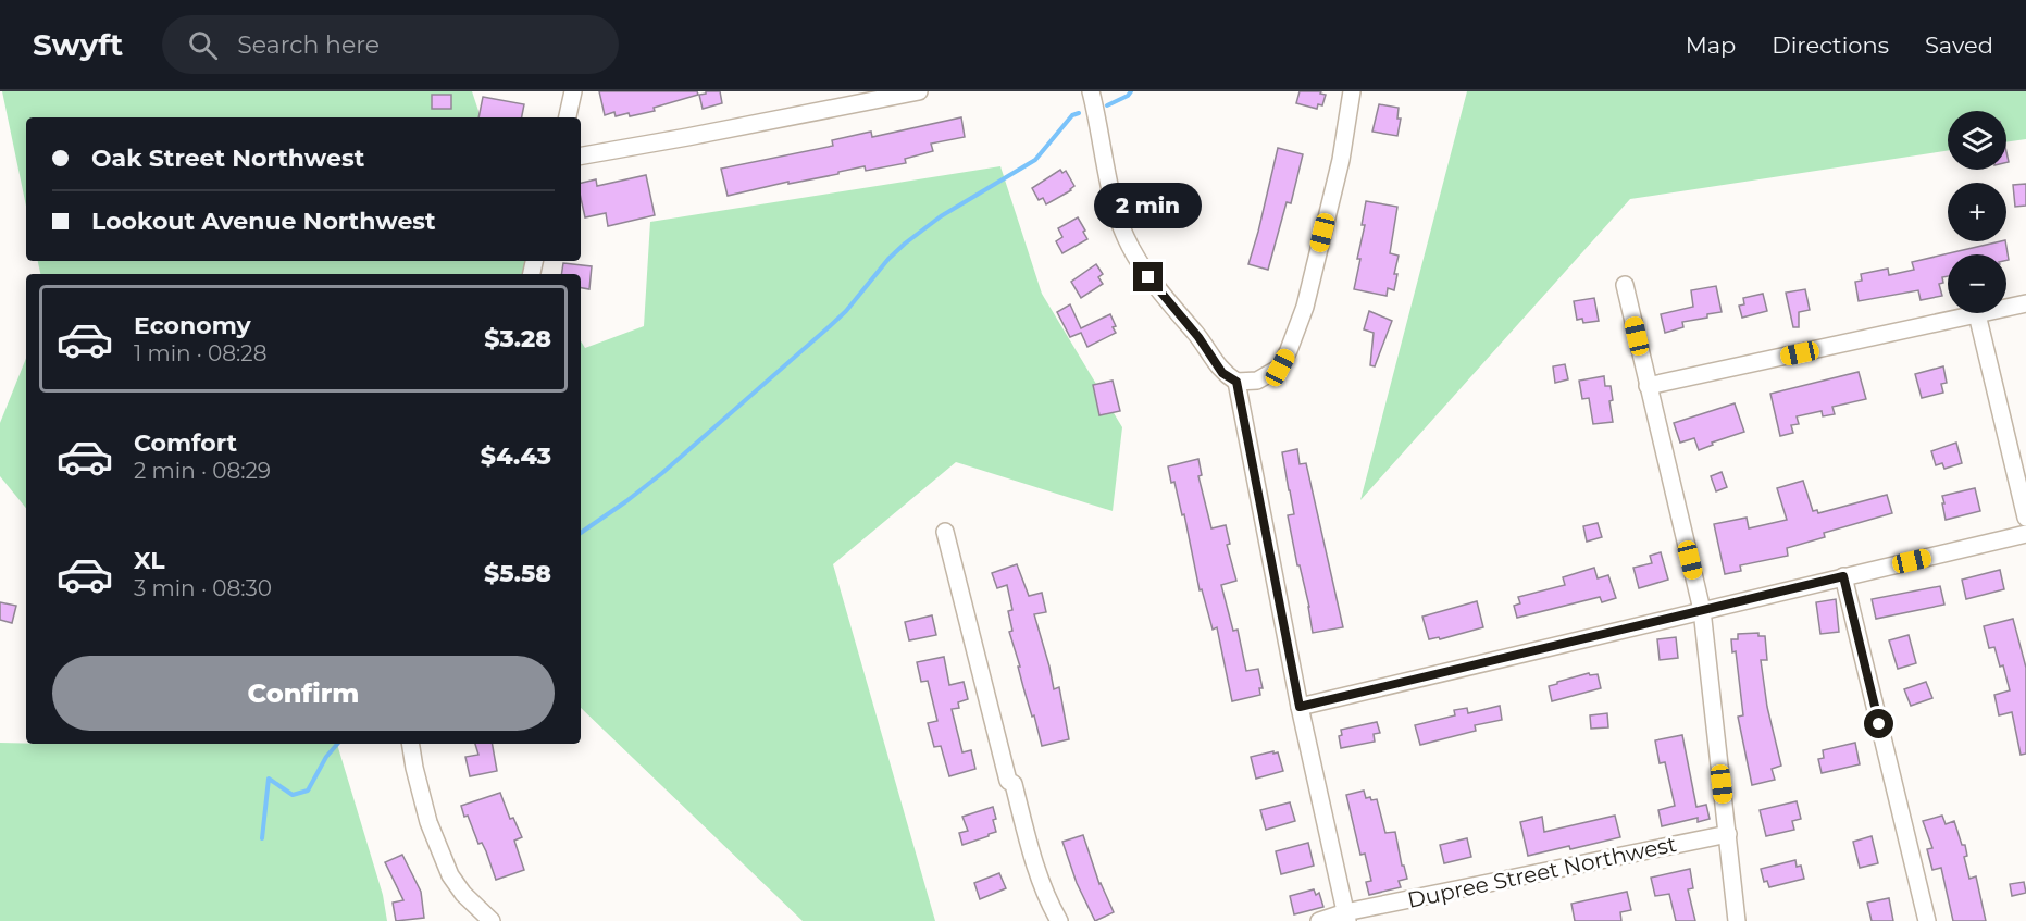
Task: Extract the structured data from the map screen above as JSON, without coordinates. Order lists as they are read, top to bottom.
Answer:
{
  "streets": {
    "street": ["Dupree Street Northwest"]
  },
  "page": {
    "header": "Swyft",
    "search": "Search here",
    "nav": ["Map", "Directions", "Saved"],
    "map_buttons": ["+", "−"],
    "banner": ["Oak Street Northwest", "Lookout Avenue Northwest"],
    "bubble": "2 min",
    "list": [
      {
        "name": "Economy",
        "note": "1 min · 08:28",
        "value": "$3.28"
      },
      {
        "name": "Comfort",
        "note": "2 min · 08:29",
        "value": "$4.43"
      },
      {
        "name": "XL",
        "note": "3 min · 08:30",
        "value": "$5.58"
      }
    ],
    "buttons": "Confirm"
  }
}
